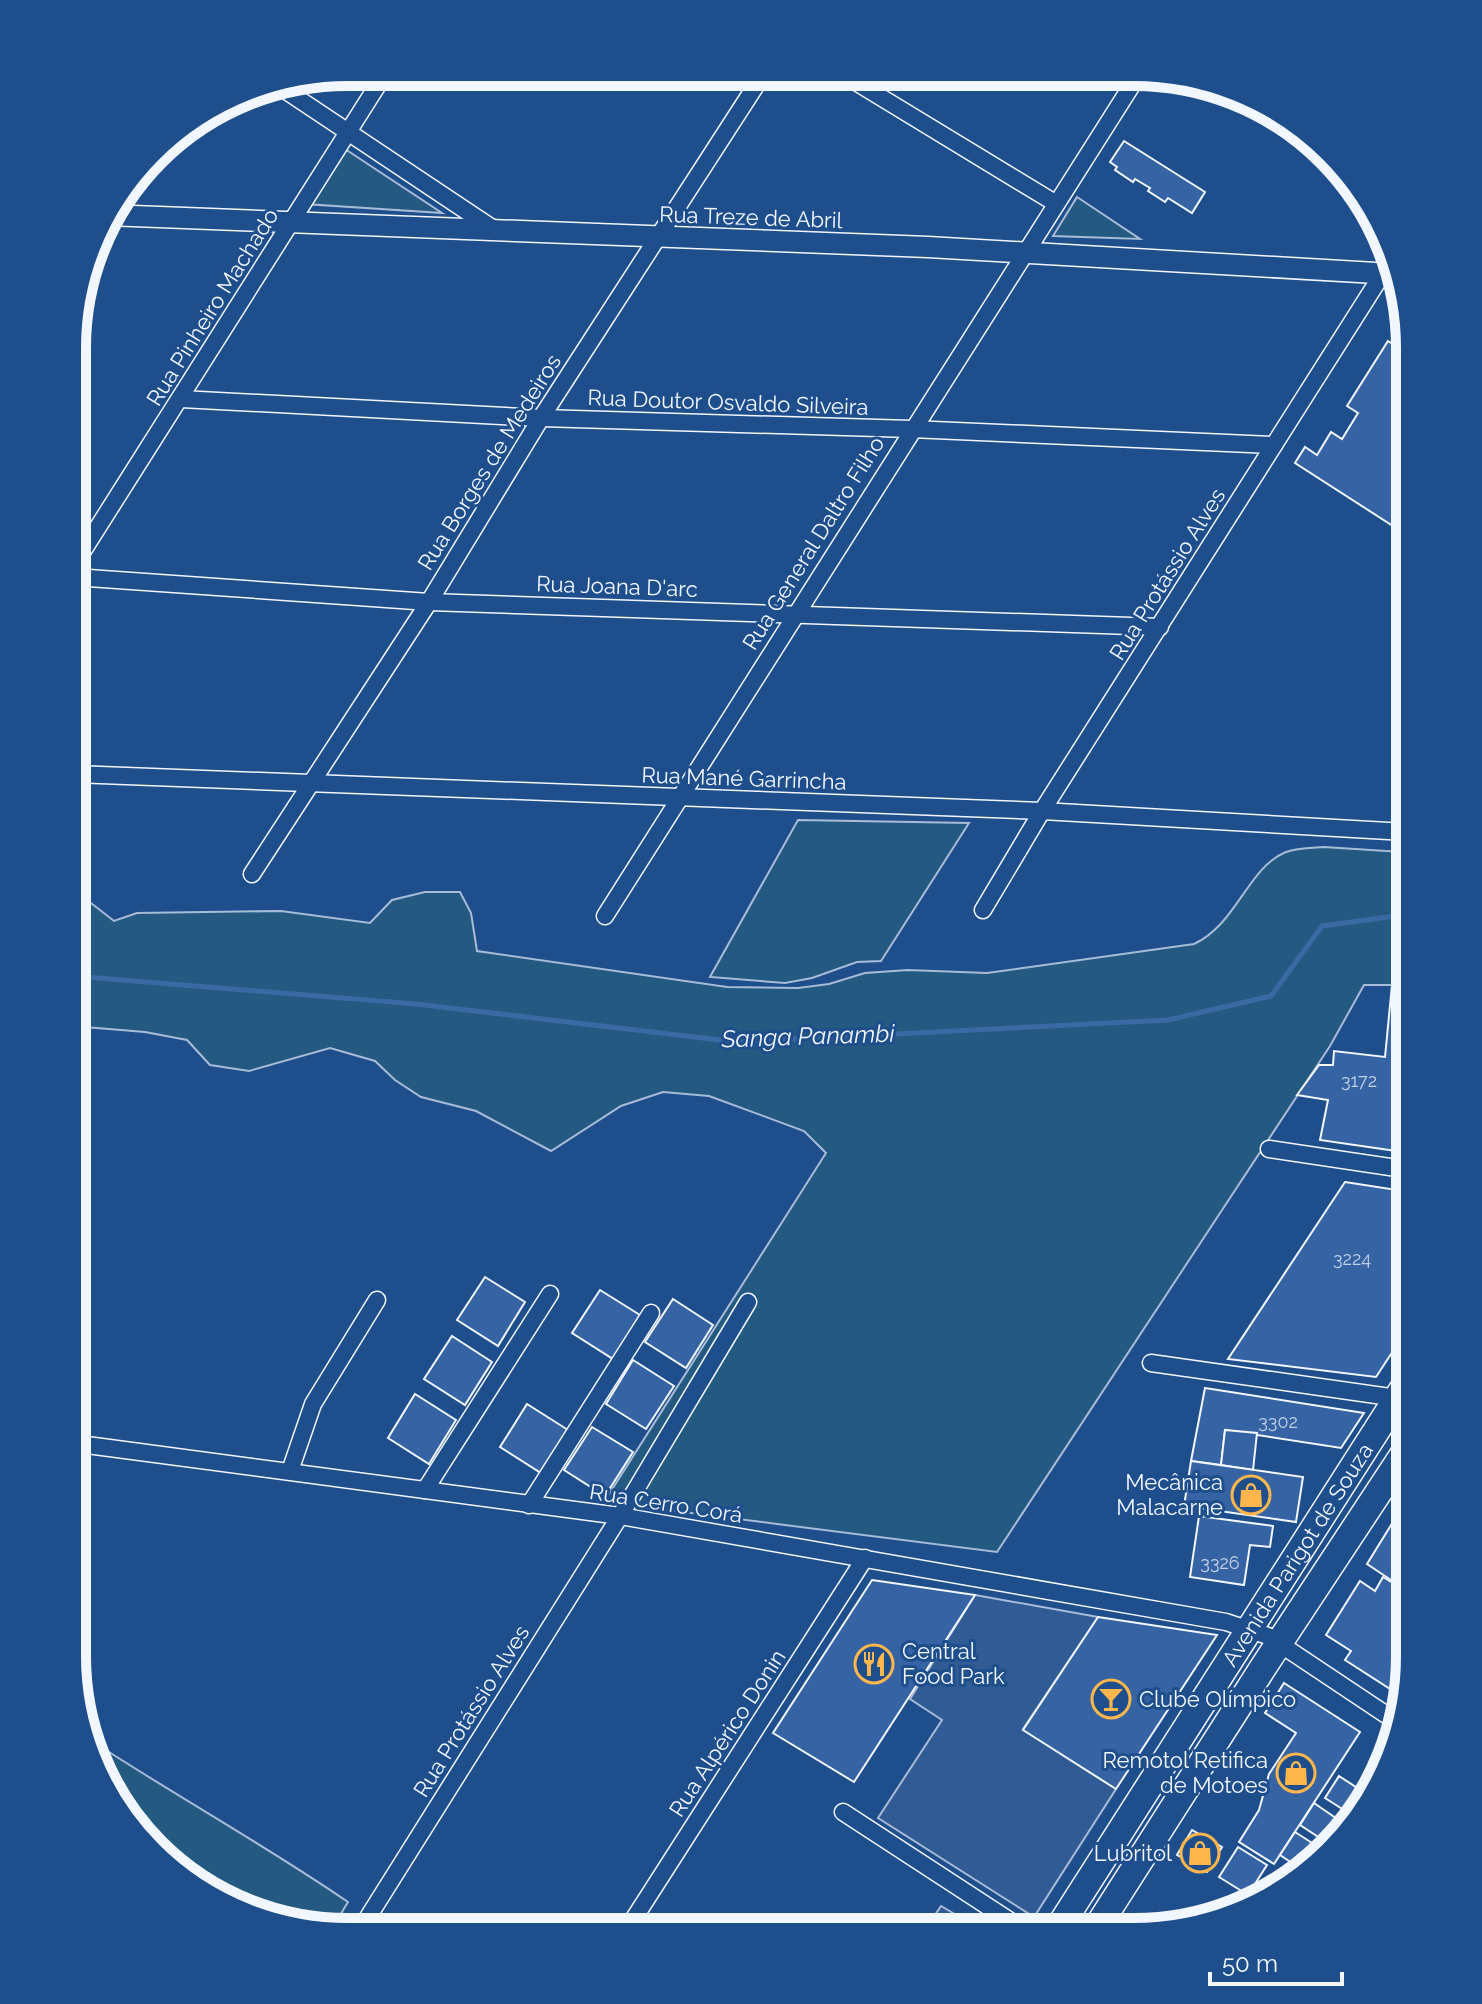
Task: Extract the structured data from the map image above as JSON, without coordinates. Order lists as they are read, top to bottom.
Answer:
{
  "streets": {
    "main road": ["Avenida Parigot de Souza"],
    "street": [
      "Rua Treze de Abril",
      "Rua Pinheiro Machado",
      "Rua Doutor Osvaldo Silveira",
      "Rua Borges de Medeiros",
      "Rua General Daltro Filho",
      "Rua Protássio Alves",
      "Rua Joana D'arc",
      "Rua Mané Garrincha",
      "Rua Cerro Corá",
      "Rua Alpérico Donin"
    ]
  },
  "crossings": [
    ["Rua Treze de Abril", "Rua Pinheiro Machado"],
    ["Rua Treze de Abril", "Rua Borges de Medeiros"],
    ["Rua Treze de Abril", "Rua General Daltro Filho"],
    ["Rua Pinheiro Machado", "Rua Doutor Osvaldo Silveira"],
    ["Rua Doutor Osvaldo Silveira", "Rua Borges de Medeiros"],
    ["Rua Doutor Osvaldo Silveira", "Rua General Daltro Filho"],
    ["Rua Doutor Osvaldo Silveira", "Rua Protássio Alves"],
    ["Rua Borges de Medeiros", "Rua Joana D'arc"],
    ["Rua Borges de Medeiros", "Rua Mané Garrincha"],
    ["Rua General Daltro Filho", "Rua Joana D'arc"],
    ["Rua General Daltro Filho", "Rua Mané Garrincha"],
    ["Rua Protássio Alves", "Rua Joana D'arc"],
    ["Rua Protássio Alves", "Rua Mané Garrincha"],
    ["Rua Protássio Alves", "Rua Cerro Corá"],
    ["Rua Cerro Corá", "Avenida Parigot de Souza"],
    ["Rua Cerro Corá", "Rua Alpérico Donin"]
  ],
  "water": ["Sanga Panambi"],
  "places": {
    "shop": ["Mecânica Malacarne", "Remotol Retifica de Motoes", "Lubritol"],
    "restaurant": ["Central Food Park"],
    "bar": ["Clube Olímpico"]
  },
  "house_numbers": [
    "3172",
    "3224",
    "3302",
    "3326"
  ],
  "scale_bar": "50 m"
}
